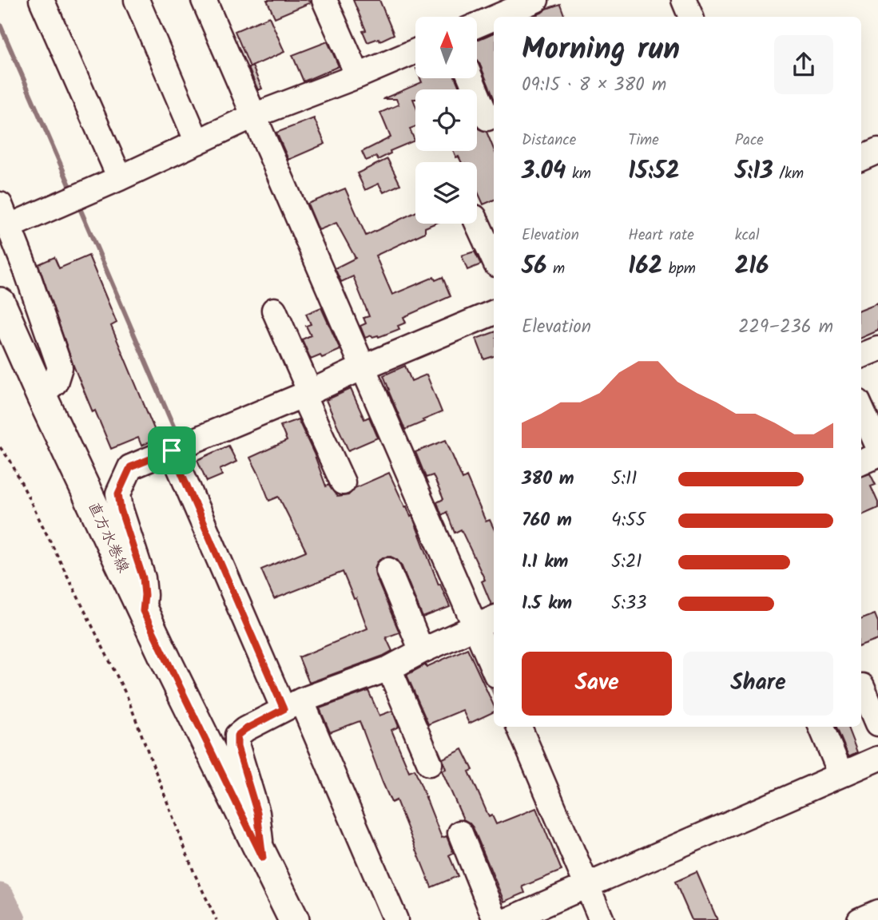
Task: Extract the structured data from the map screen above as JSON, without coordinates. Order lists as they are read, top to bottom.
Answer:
{
  "streets": {
    "main road": ["直方水巻線"]
  },
  "north": "top",
  "page": {
    "heading": ["Morning run", "09:15 · 8 × 380 m"],
    "stats": [
      ["Distance", "3.04 km"],
      ["Time", "15:52"],
      ["Pace", "5:13 /km"],
      ["Elevation", "56 m"],
      ["Heart rate", "162 bpm"],
      ["kcal", "216"]
    ],
    "chart": ["Elevation", "229–236 m"],
    "list": [
      {
        "name": "380 m",
        "note": "5:11"
      },
      {
        "name": "760 m",
        "note": "4:55"
      },
      {
        "name": "1.1 km",
        "note": "5:21"
      },
      {
        "name": "1.5 km",
        "note": "5:33"
      }
    ],
    "buttons": ["Save", "Share"]
  }
}
